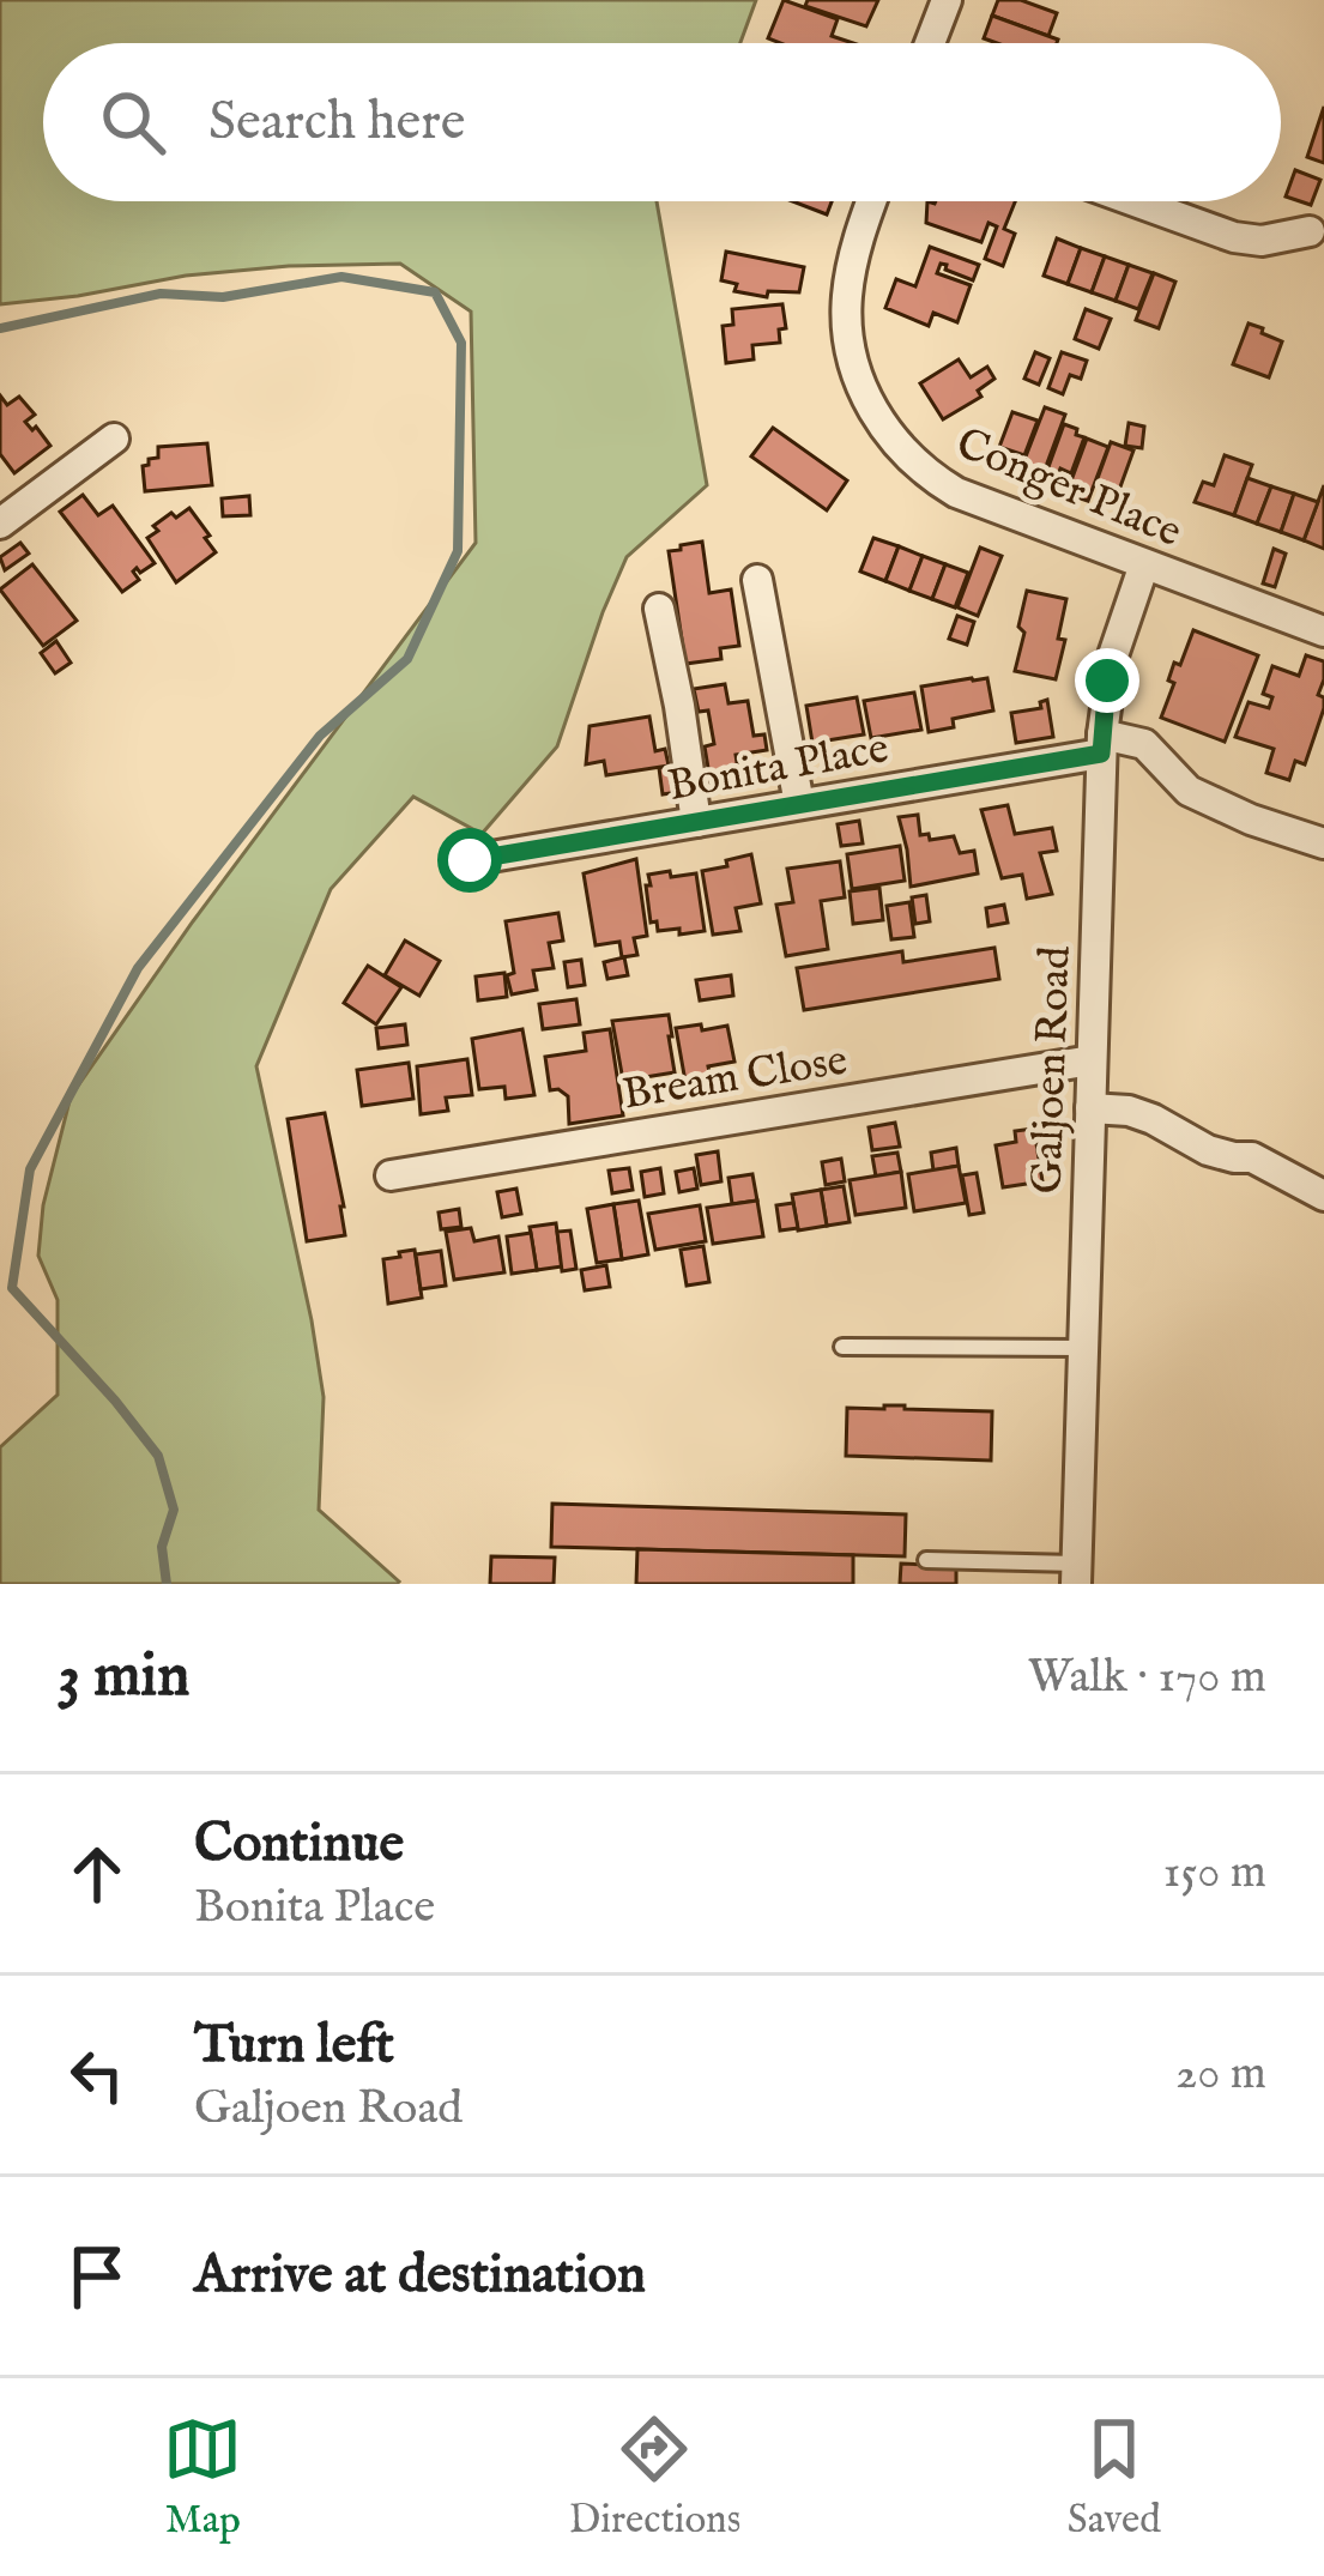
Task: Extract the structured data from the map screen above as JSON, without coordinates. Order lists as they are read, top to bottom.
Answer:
{
  "streets": {
    "street": [
      "Conger Place",
      "Bonita Place",
      "Galjoen Road",
      "Bream Close"
    ]
  },
  "crossings": [
    ["Conger Place", "Galjoen Road"],
    ["Bonita Place", "Galjoen Road"],
    ["Galjoen Road", "Bream Close"]
  ],
  "page": {
    "search": "Search here",
    "heading": ["3 min", "Walk · 170 m"],
    "list": [
      ["Continue", "Bonita Place", "150 m"],
      ["Turn left", "Galjoen Road", "20 m"],
      "Arrive at destination"
    ],
    "nav": ["Map", "Directions", "Saved"]
  }
}
